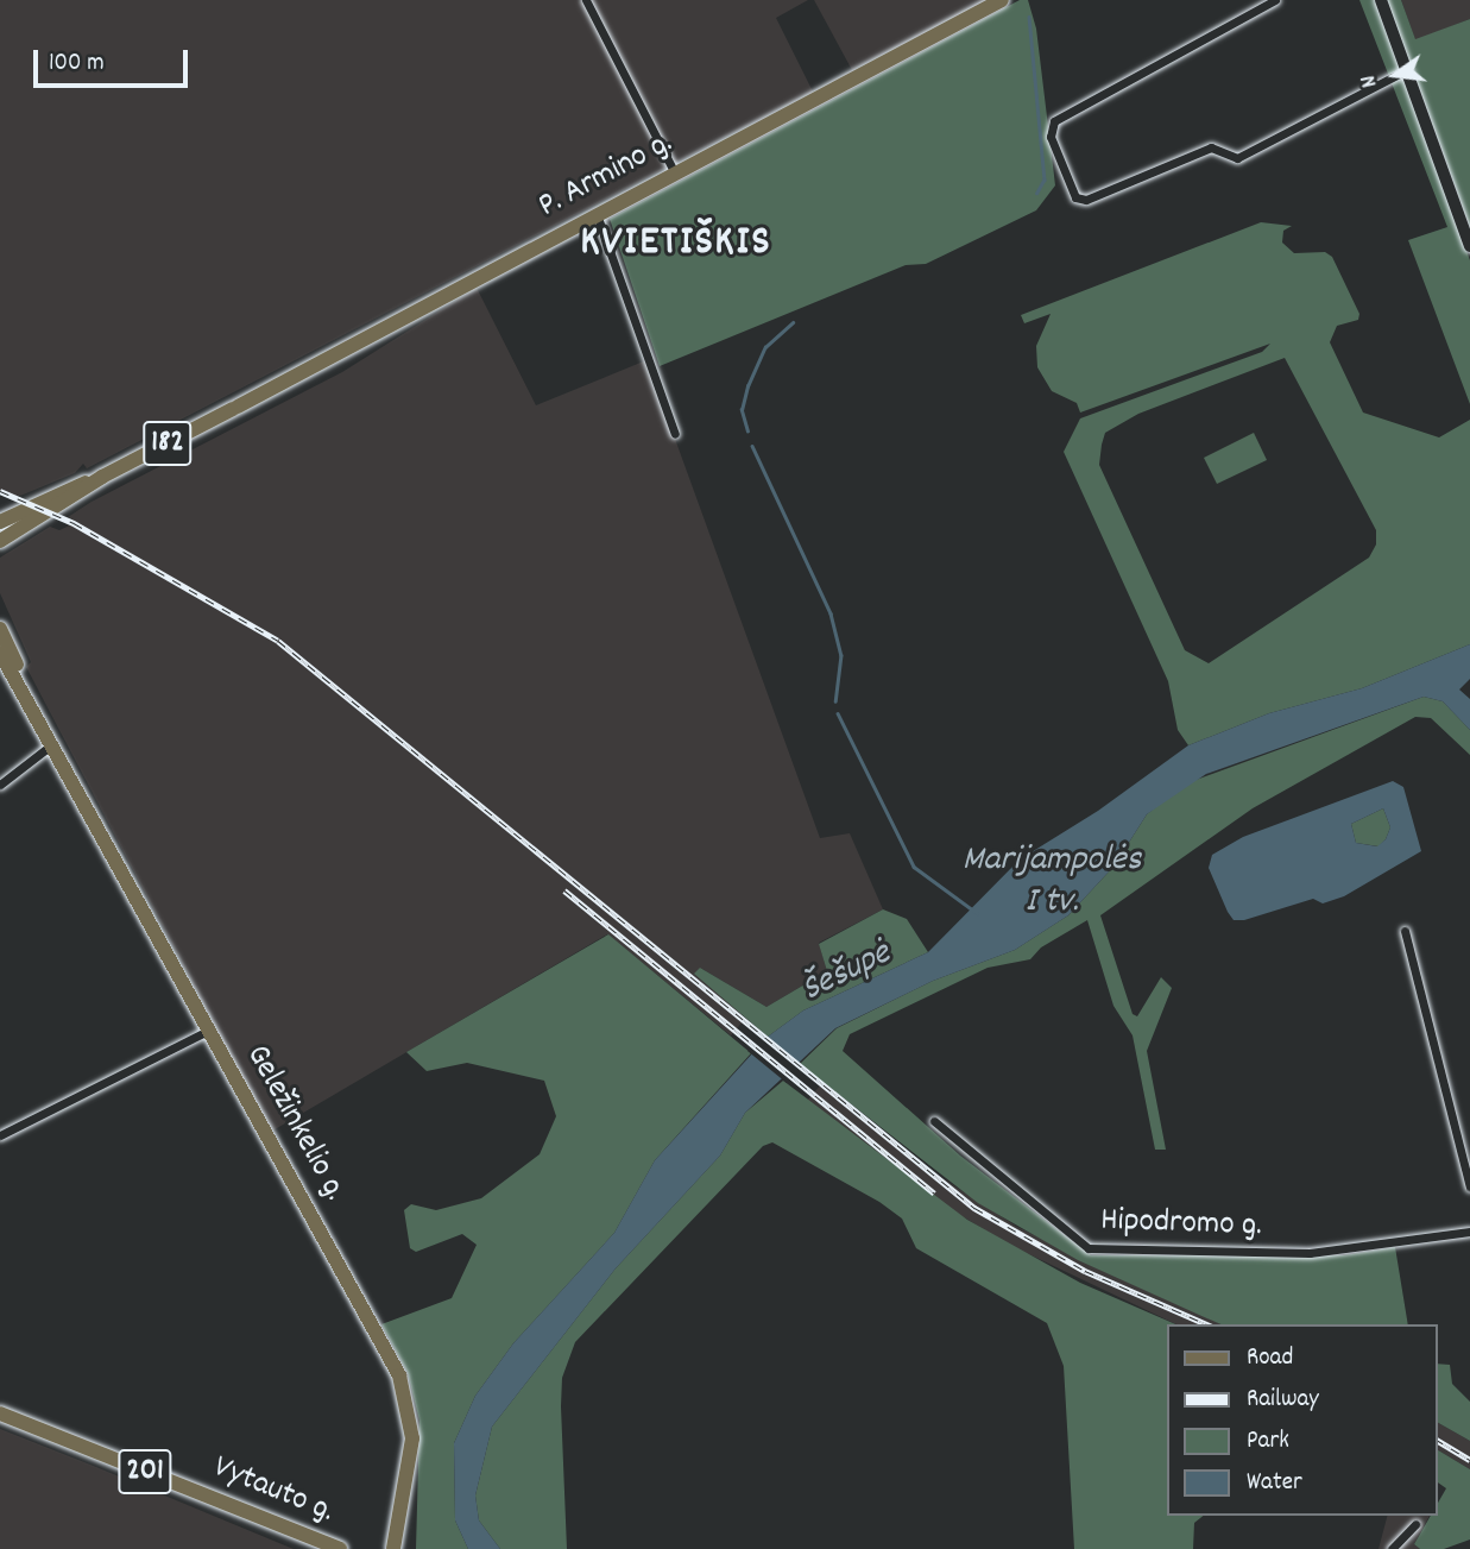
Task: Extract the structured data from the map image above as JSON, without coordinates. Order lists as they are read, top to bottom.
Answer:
{
  "streets": {
    "main road": [
      "P. Armino g.",
      "182",
      "Geležinkelio g.",
      "201",
      "Vytauto g."
    ],
    "street": ["Hipodromo g."]
  },
  "districts": ["KVIETIŠKIS"],
  "water": ["Marijampolės I tv.", "Šešupė"],
  "legend": [
    "Road",
    "Railway",
    "Park",
    "Water"
  ],
  "scale_bar": "100 m",
  "north": "left"
}
